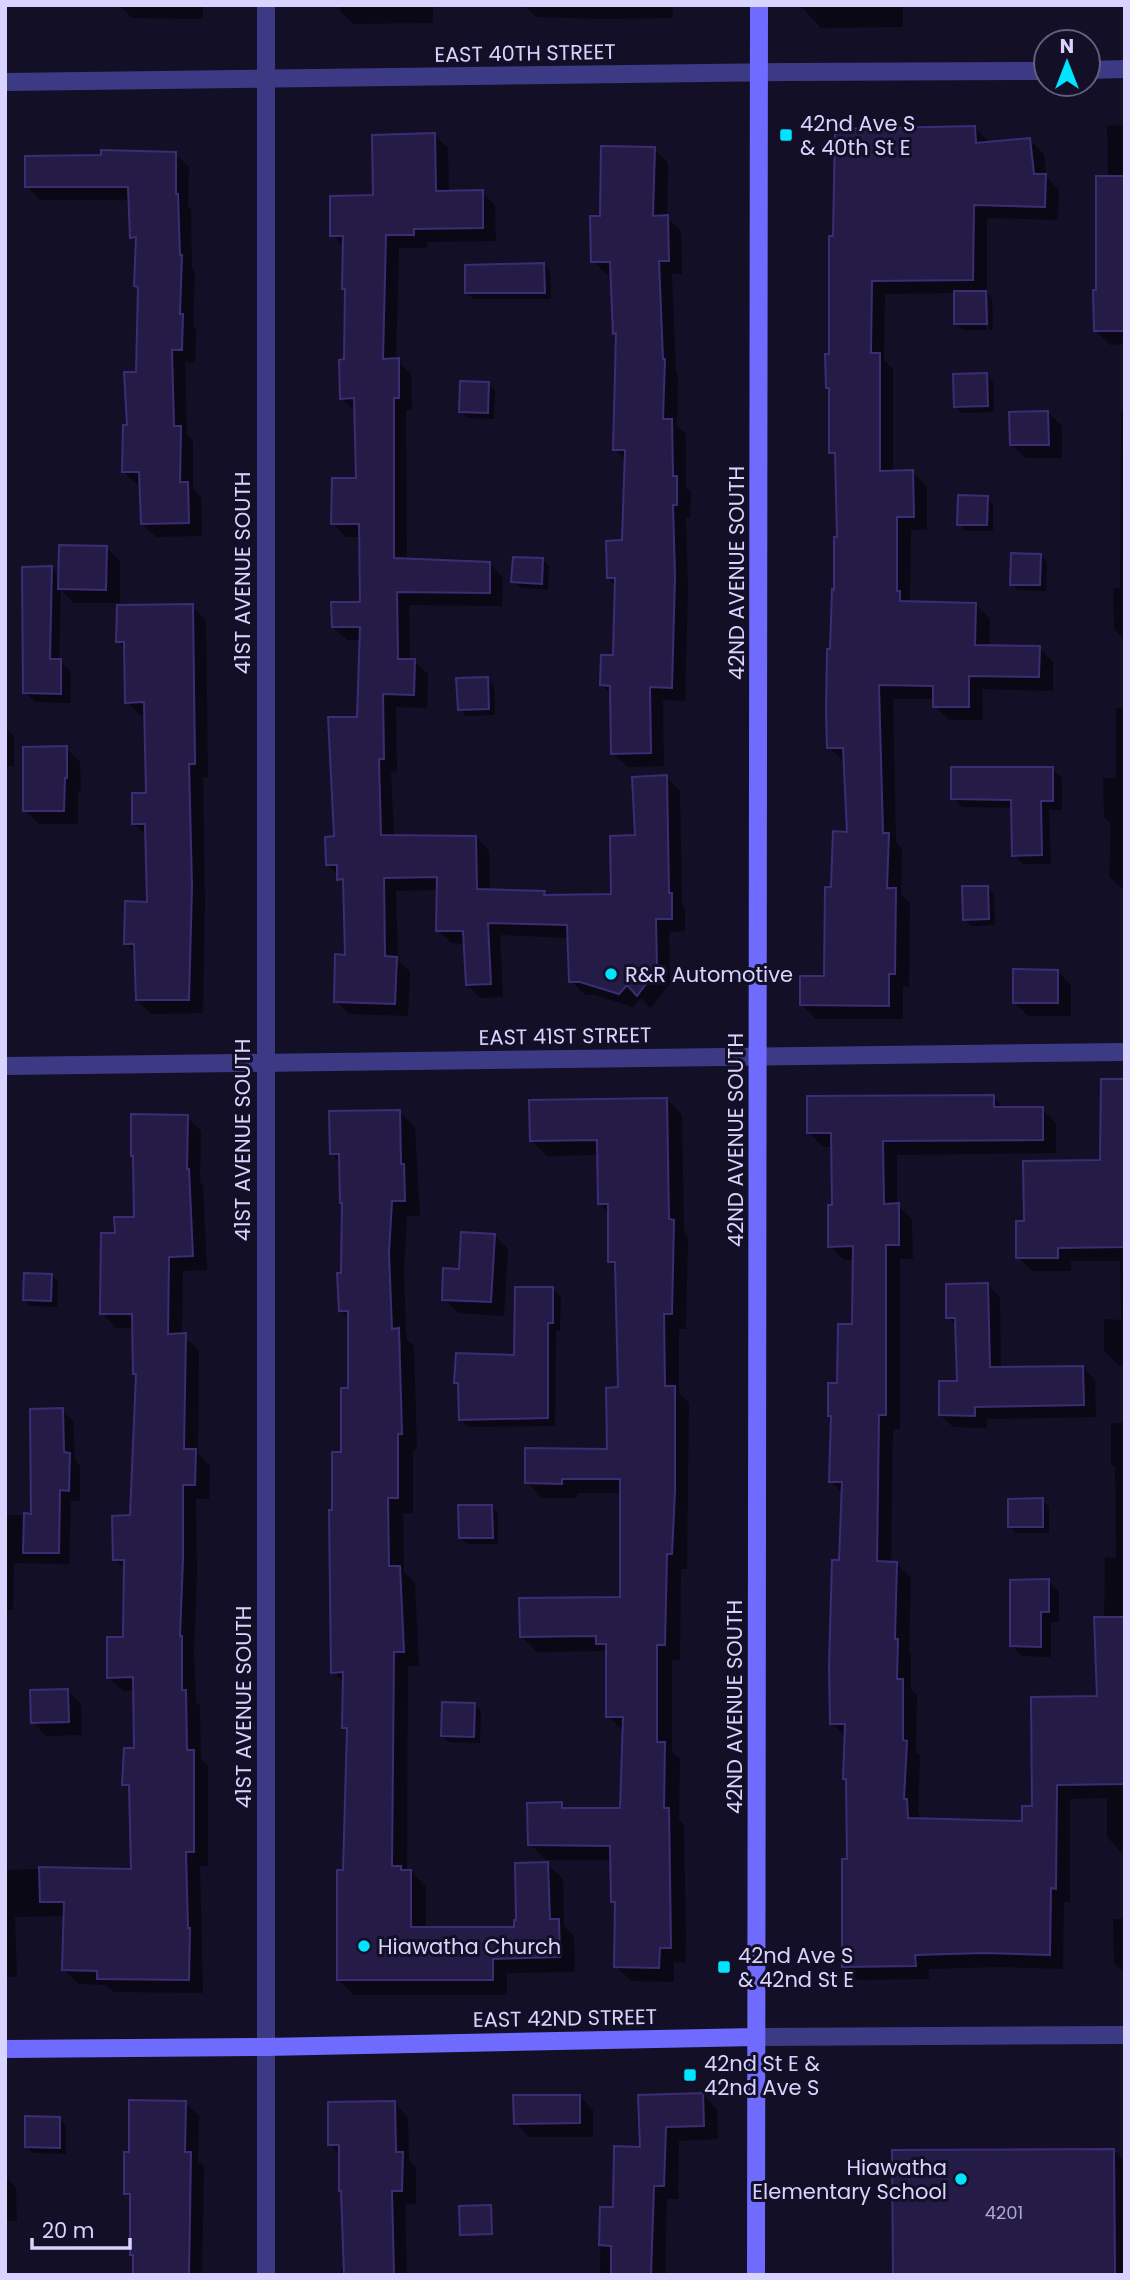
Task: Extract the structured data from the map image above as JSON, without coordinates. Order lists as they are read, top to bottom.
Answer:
{
  "streets": {
    "street": [
      "EAST 40TH STREET",
      "41ST AVENUE SOUTH",
      "42ND AVENUE SOUTH",
      "EAST 41ST STREET",
      "EAST 42ND STREET"
    ]
  },
  "crossings": [
    ["EAST 40TH STREET", "41ST AVENUE SOUTH"],
    ["EAST 40TH STREET", "42ND AVENUE SOUTH"],
    ["41ST AVENUE SOUTH", "EAST 41ST STREET"],
    ["41ST AVENUE SOUTH", "EAST 42ND STREET"],
    ["42ND AVENUE SOUTH", "EAST 41ST STREET"],
    ["42ND AVENUE SOUTH", "EAST 42ND STREET"]
  ],
  "places": {
    "transit": ["42nd Ave S & 40th St E", "42nd Ave S & 42nd St E", "42nd St E & 42nd Ave S"],
    "other": ["R&R Automotive", "Hiawatha Church", "Hiawatha Elementary School"]
  },
  "house_numbers": ["4201"],
  "scale_bar": "20 m",
  "north": "top"
}
